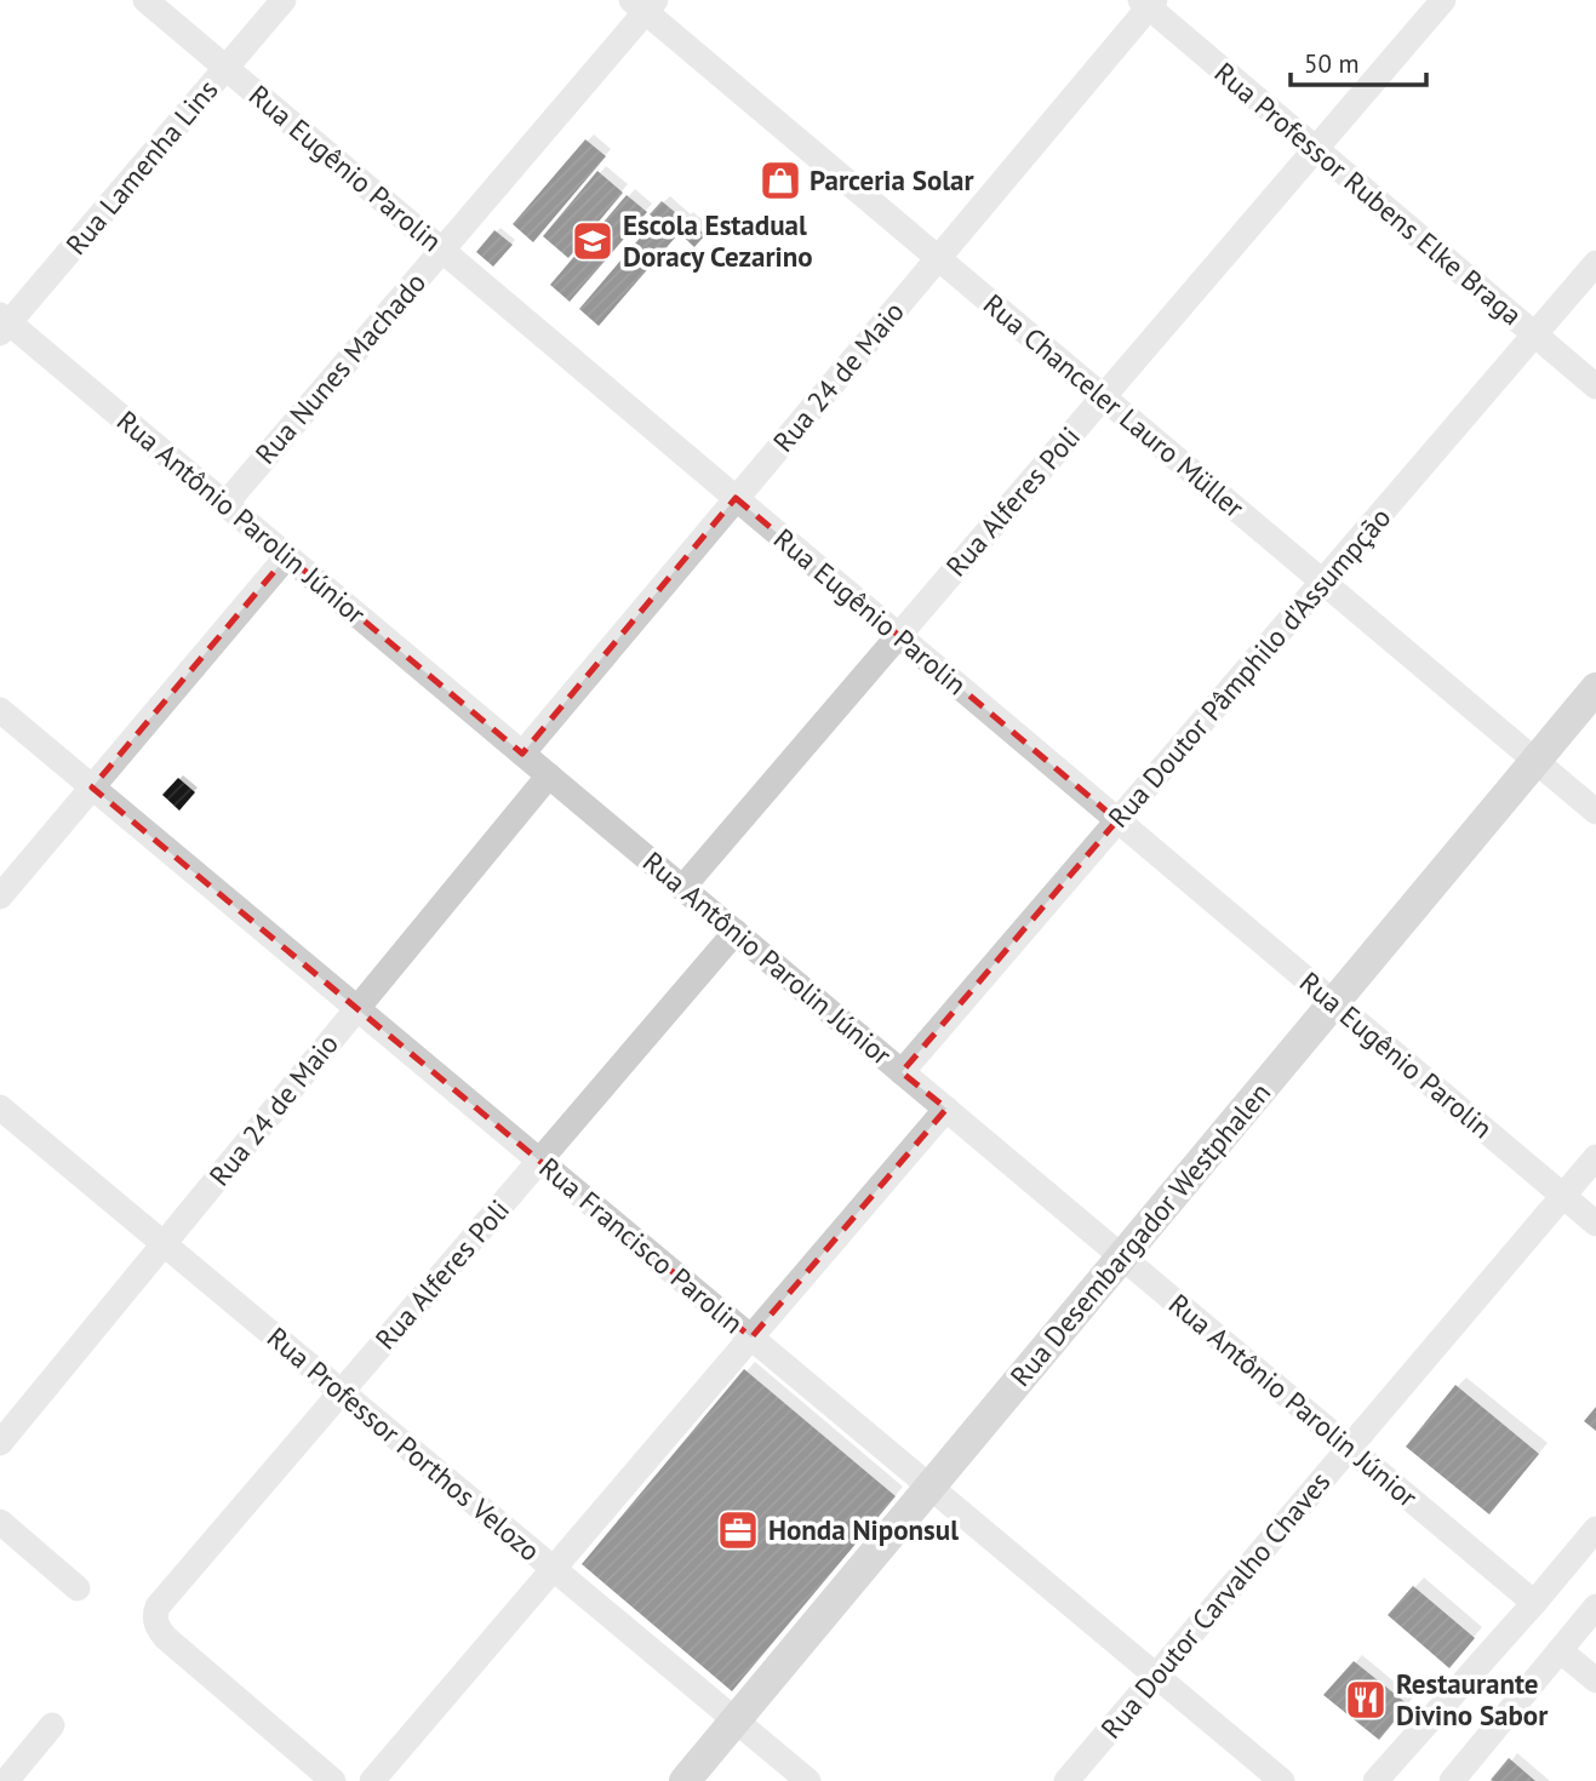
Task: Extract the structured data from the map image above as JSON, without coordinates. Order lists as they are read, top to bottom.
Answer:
{
  "streets": {
    "main road": ["Rua Desembargador Westphalen"],
    "street": [
      "Rua Lamenha Lins",
      "Rua Eugênio Parolin",
      "Rua Professor Rubens Elke Braga",
      "Rua Nunes Machado",
      "Rua 24 de Maio",
      "Rua Chanceler Lauro Müller",
      "Rua Alferes Poli",
      "Rua Antônio Parolin Júnior",
      "Rua Doutor Pâmphilo d'Assumpção",
      "Rua Francisco Parolin",
      "Rua Professor Porthos Velozo",
      "Rua Doutor Carvalho Chaves"
    ]
  },
  "crossings": [
    ["Rua Lamenha Lins", "Rua Eugênio Parolin"],
    ["Rua Lamenha Lins", "Rua Antônio Parolin Júnior"],
    ["Rua Eugênio Parolin", "Rua Nunes Machado"],
    ["Rua Eugênio Parolin", "Rua 24 de Maio"],
    ["Rua Eugênio Parolin", "Rua Alferes Poli"],
    ["Rua Eugênio Parolin", "Rua Doutor Pâmphilo d'Assumpção"],
    ["Rua Eugênio Parolin", "Rua Desembargador Westphalen"],
    ["Rua Eugênio Parolin", "Rua Doutor Carvalho Chaves"],
    ["Rua Professor Rubens Elke Braga", "Rua 24 de Maio"],
    ["Rua Professor Rubens Elke Braga", "Rua Alferes Poli"],
    ["Rua Professor Rubens Elke Braga", "Rua Doutor Pâmphilo d'Assumpção"],
    ["Rua Nunes Machado", "Rua Chanceler Lauro Müller"],
    ["Rua Nunes Machado", "Rua Antônio Parolin Júnior"],
    ["Rua 24 de Maio", "Rua Chanceler Lauro Müller"],
    ["Rua 24 de Maio", "Rua Antônio Parolin Júnior"],
    ["Rua 24 de Maio", "Rua Francisco Parolin"],
    ["Rua 24 de Maio", "Rua Professor Porthos Velozo"],
    ["Rua Chanceler Lauro Müller", "Rua Alferes Poli"],
    ["Rua Chanceler Lauro Müller", "Rua Doutor Pâmphilo d'Assumpção"],
    ["Rua Chanceler Lauro Müller", "Rua Desembargador Westphalen"],
    ["Rua Alferes Poli", "Rua Antônio Parolin Júnior"],
    ["Rua Alferes Poli", "Rua Francisco Parolin"],
    ["Rua Alferes Poli", "Rua Professor Porthos Velozo"],
    ["Rua Antônio Parolin Júnior", "Rua Doutor Pâmphilo d'Assumpção"],
    ["Rua Antônio Parolin Júnior", "Rua Desembargador Westphalen"],
    ["Rua Antônio Parolin Júnior", "Rua Doutor Carvalho Chaves"],
    ["Rua Desembargador Westphalen", "Rua Francisco Parolin"],
    ["Rua Desembargador Westphalen", "Rua Professor Porthos Velozo"],
    ["Rua Francisco Parolin", "Rua Doutor Carvalho Chaves"]
  ],
  "places": {
    "shop": ["Parceria Solar"],
    "school or university": ["Escola Estadual Doracy Cezarino"],
    "office": ["Honda Niponsul"],
    "restaurant": ["Restaurante Divino Sabor"]
  },
  "scale_bar": "50 m"
}
